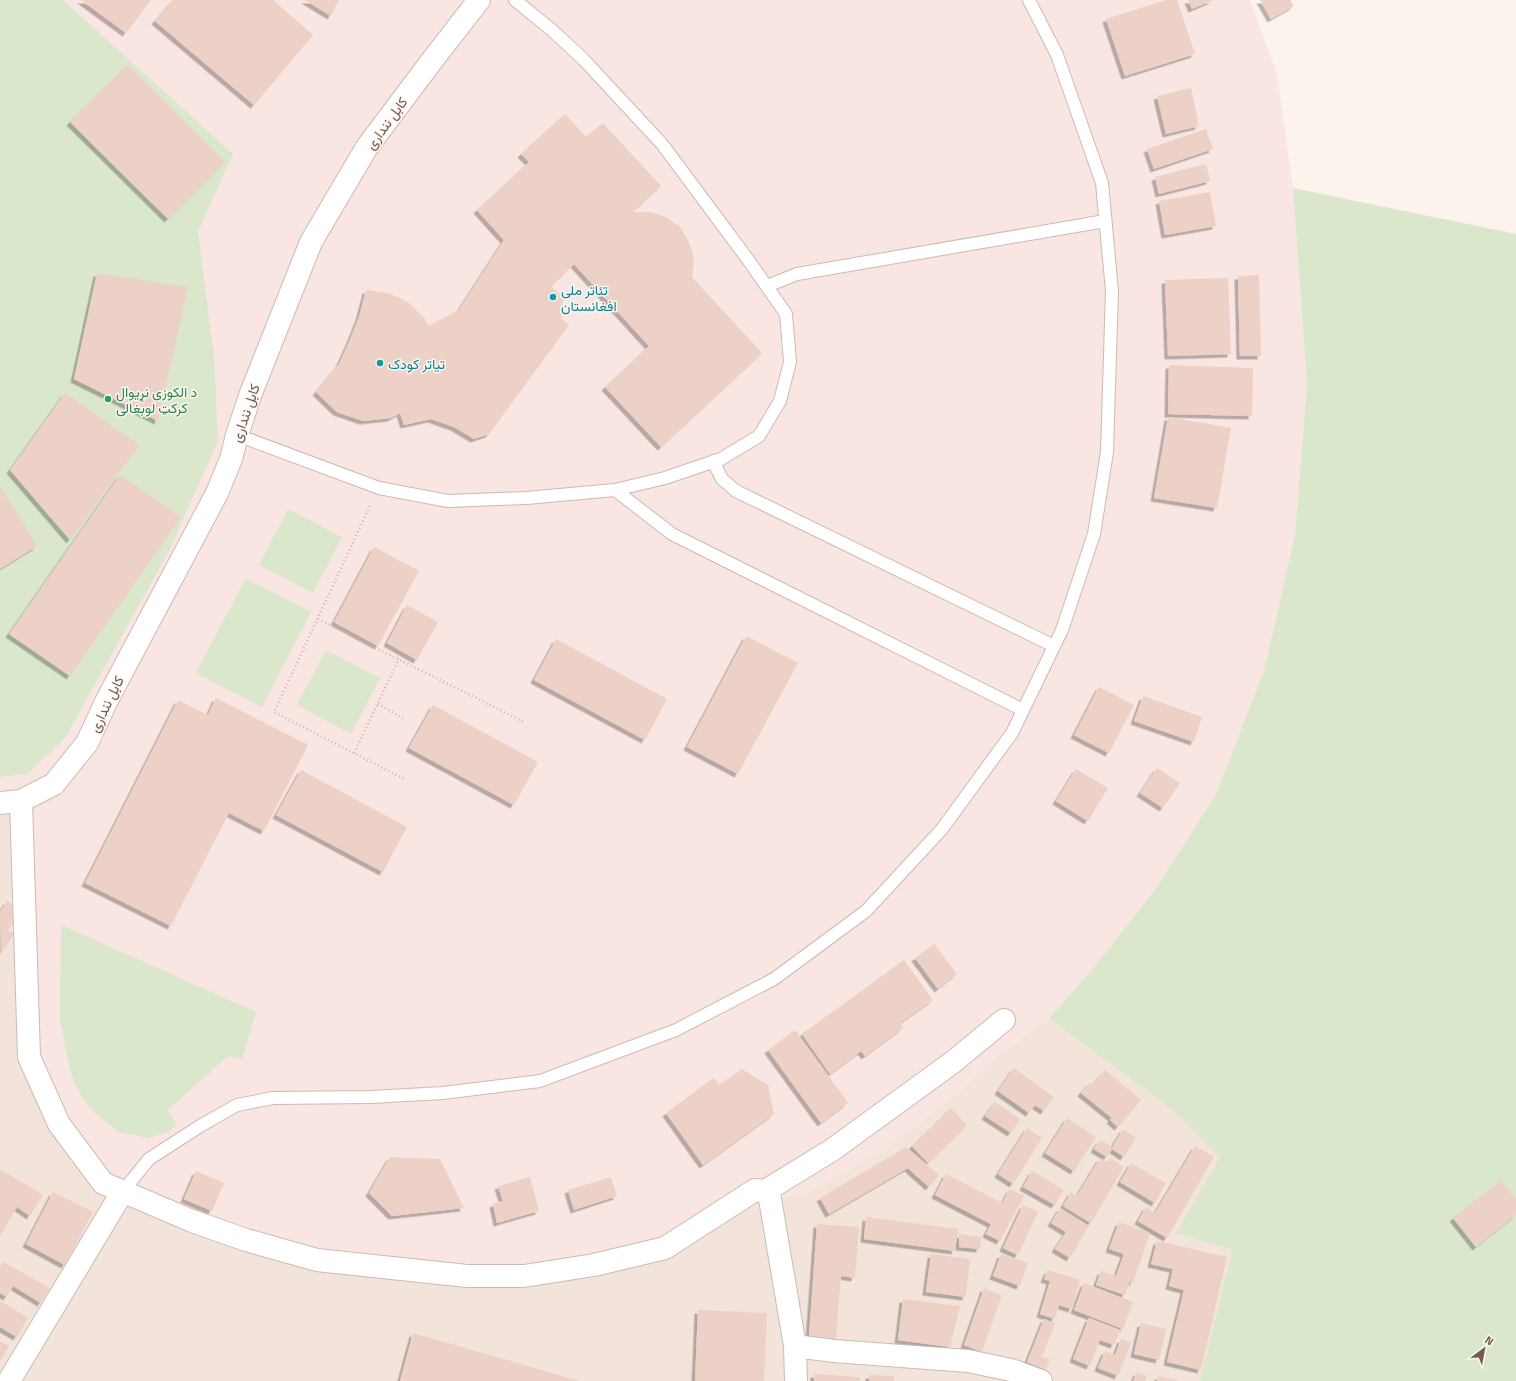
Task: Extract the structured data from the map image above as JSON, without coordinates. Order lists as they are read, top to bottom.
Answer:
{
  "streets": {
    "street": ["کابل ننداری"]
  },
  "places": ["تئاتر ملی افغانستان", "تیاتر کودک", "د الکوزی نړیوال کرکټ لوبغالی"],
  "north": "top right"
}
